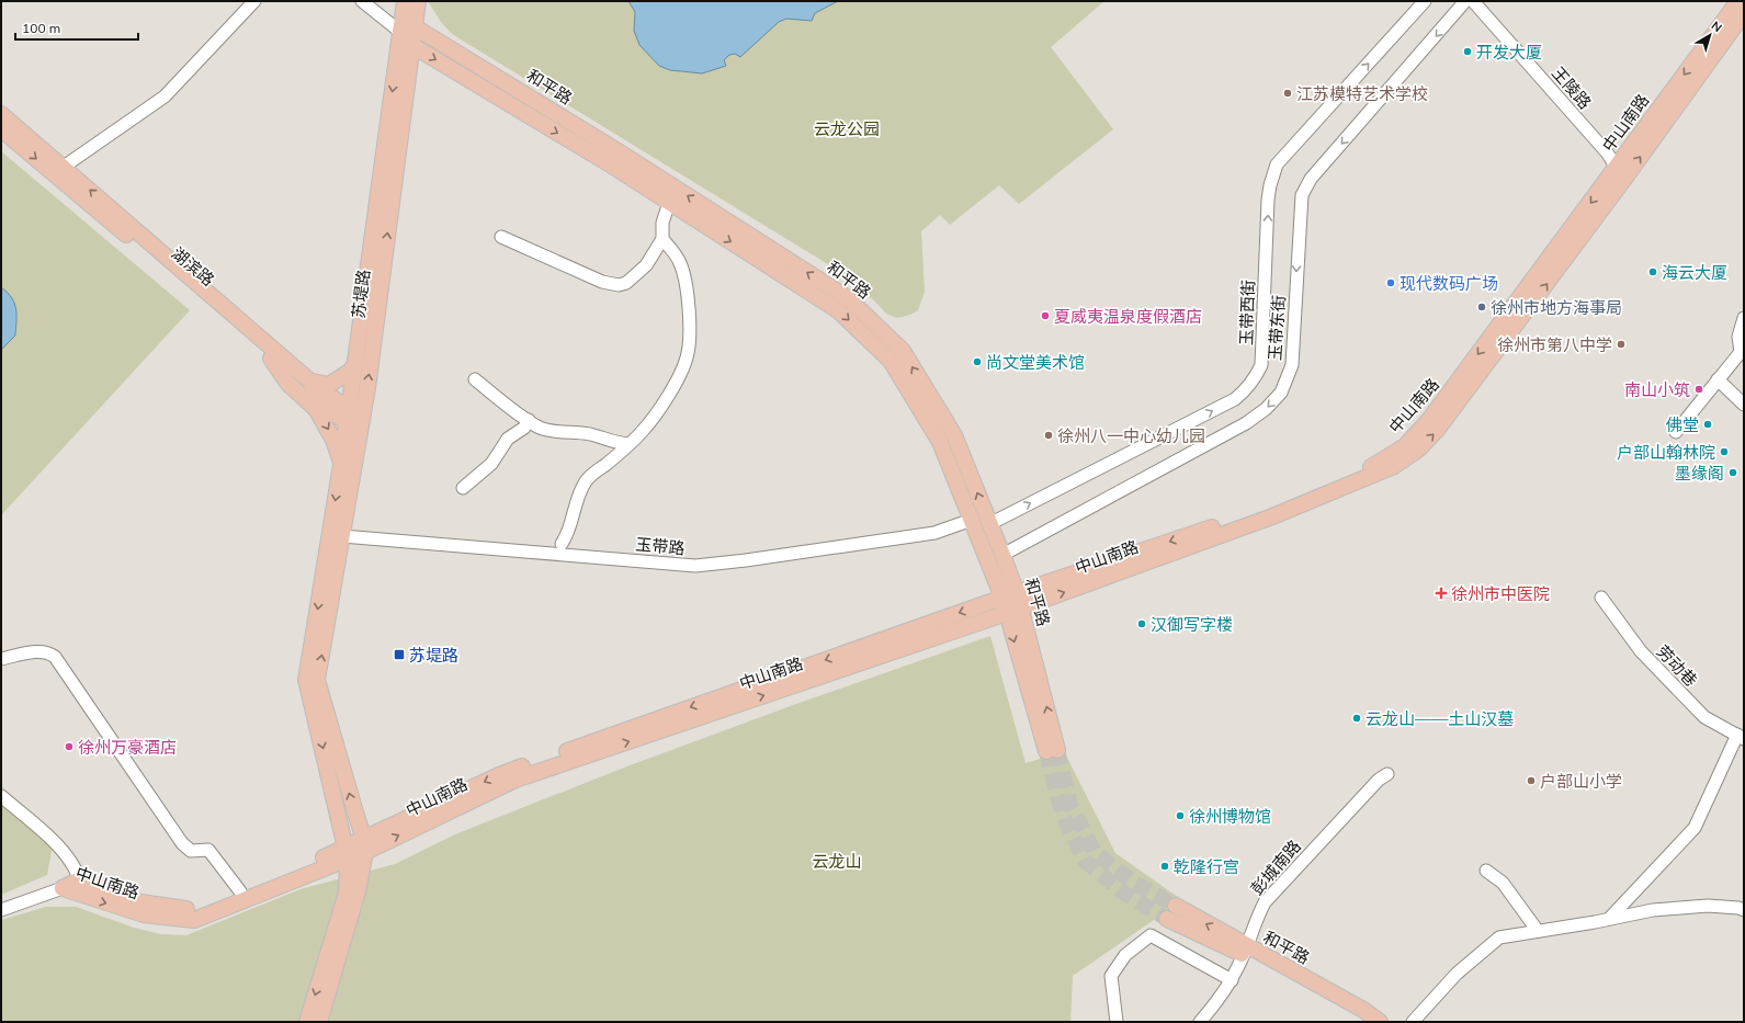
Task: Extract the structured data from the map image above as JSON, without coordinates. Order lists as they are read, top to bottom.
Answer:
{
  "streets": {
    "main road": [
      "和平路",
      "中山南路",
      "湖滨路",
      "苏堤路"
    ],
    "street": [
      "王陵路",
      "玉带西街",
      "玉带东街",
      "玉带路",
      "劳动巷",
      "彭城南路"
    ]
  },
  "crossings": [
    ["和平路", "中山南路"],
    ["和平路", "苏堤路"],
    ["和平路", "玉带西街"],
    ["和平路", "玉带东街"],
    ["和平路", "玉带路"],
    ["和平路", "彭城南路"],
    ["王陵路", "中山南路"],
    ["中山南路", "苏堤路"],
    ["湖滨路", "苏堤路"],
    ["苏堤路", "玉带路"]
  ],
  "one_way": ["玉带西街", "玉带东街"],
  "parks": ["云龙公园", "云龙山"],
  "places": {
    "other": [
      "开发大厦",
      "江苏模特艺术学校",
      "海云大厦",
      "现代数码广场",
      "徐州市地方海事局",
      "夏威夷温泉度假酒店",
      "徐州市第八中学",
      "尚文堂美术馆",
      "南山小筑",
      "佛堂",
      "徐州八一中心幼儿园",
      "户部山翰林院",
      "墨缘阁",
      "汉御写字楼",
      "云龙山——土山汉墓",
      "徐州万豪酒店",
      "户部山小学",
      "徐州博物馆",
      "乾隆行宫"
    ],
    "health": ["徐州市中医院"],
    "transit": ["苏堤路"]
  },
  "scale_bar": "100 m",
  "north": "top right"
}
